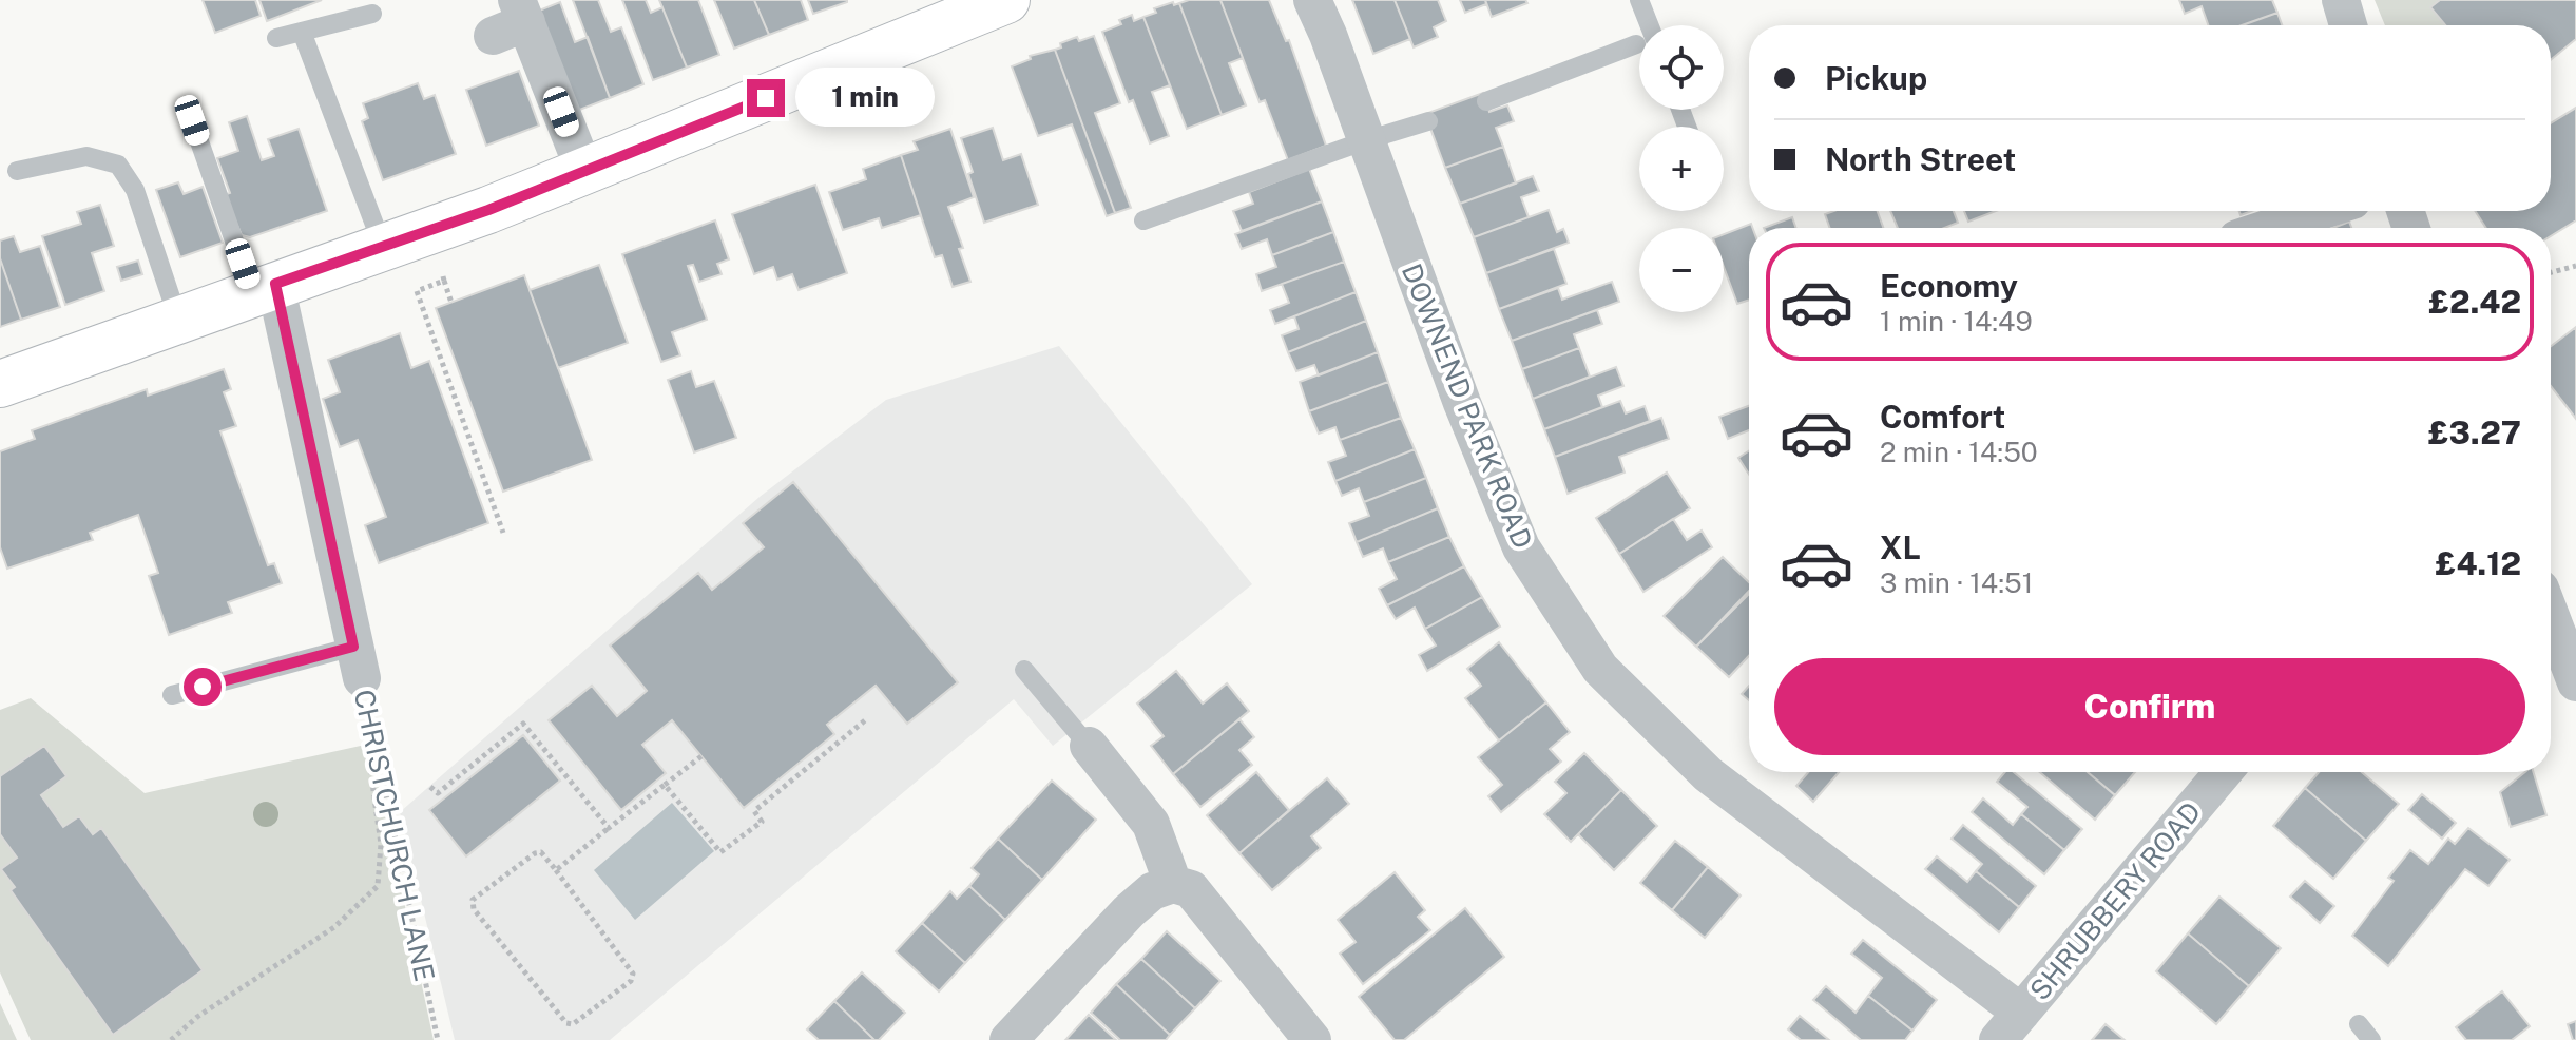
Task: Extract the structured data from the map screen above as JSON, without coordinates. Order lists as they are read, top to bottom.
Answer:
{
  "streets": {
    "street": ["DOWNEND PARK ROAD", "SHRUBBERY ROAD"],
    "path": ["CHRISTCHURCH LANE"]
  },
  "crossings": [
    ["DOWNEND PARK ROAD", "SHRUBBERY ROAD"]
  ],
  "page": {
    "map_buttons": ["+", "−"],
    "banner": ["Pickup", "North Street"],
    "bubble": "1 min",
    "list": [
      {
        "name": "Economy",
        "note": "1 min · 14:49",
        "value": "£2.42"
      },
      {
        "name": "Comfort",
        "note": "2 min · 14:50",
        "value": "£3.27"
      },
      {
        "name": "XL",
        "note": "3 min · 14:51",
        "value": "£4.12"
      }
    ],
    "buttons": "Confirm"
  }
}
